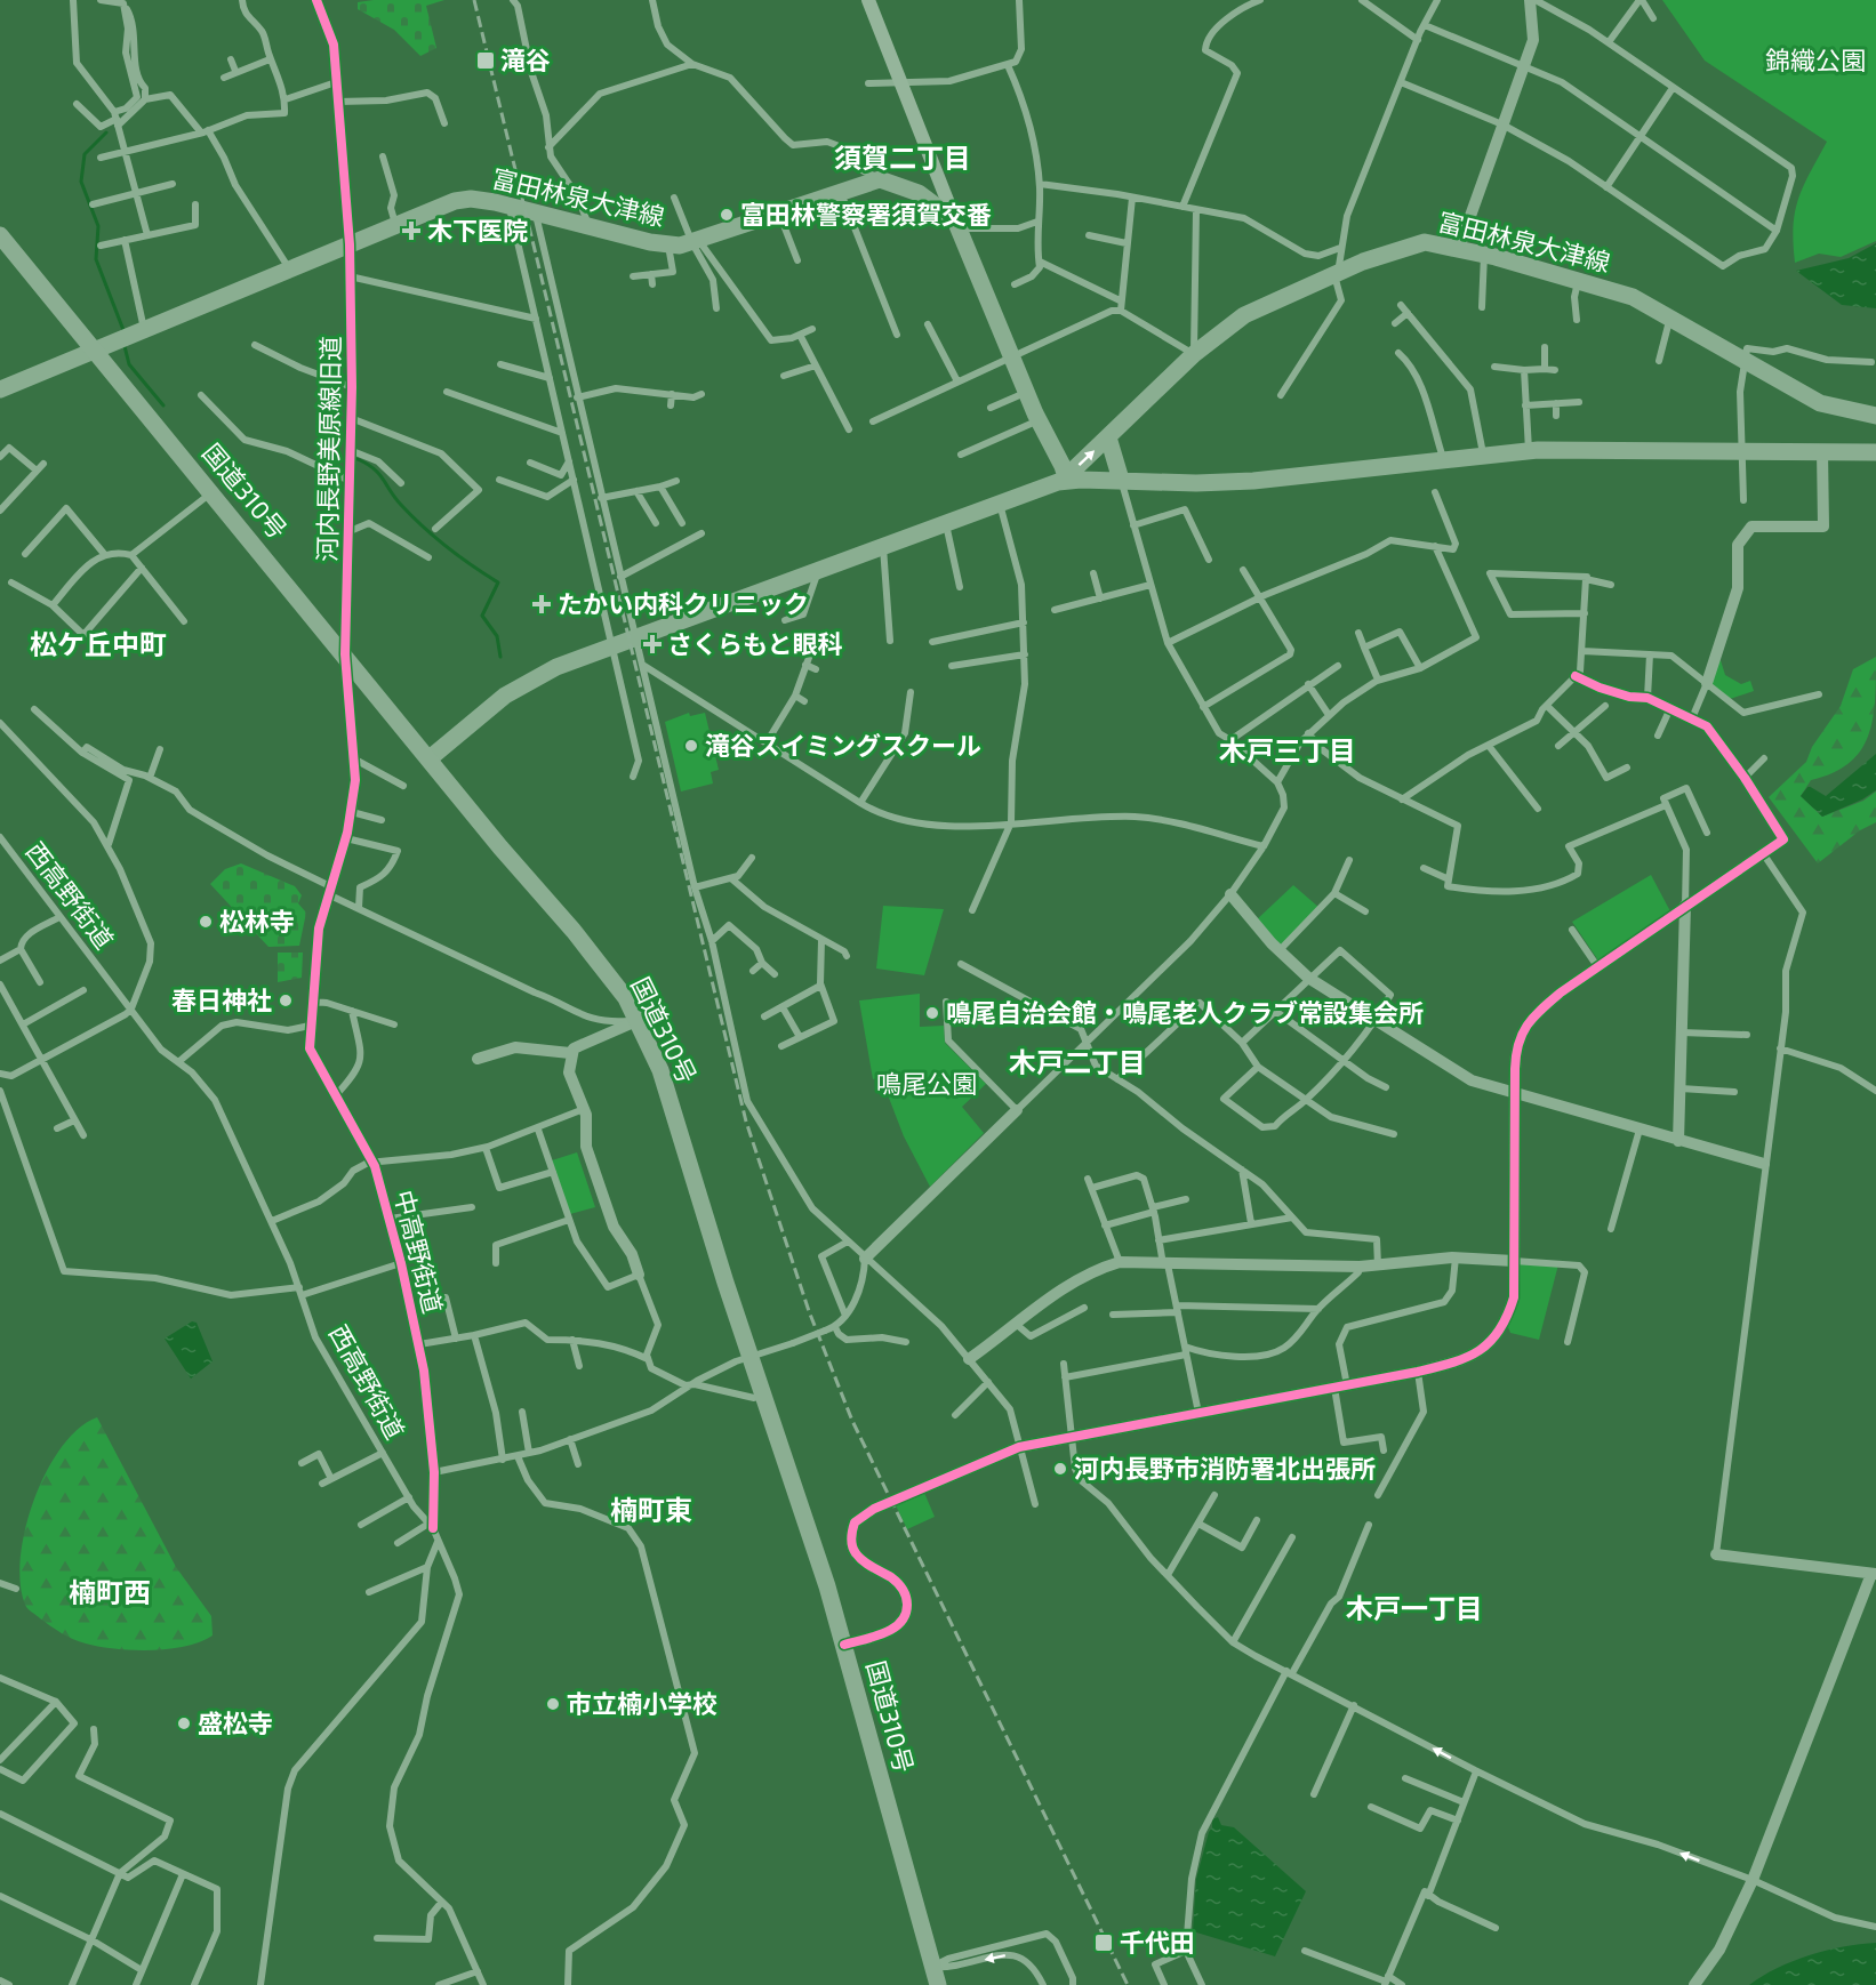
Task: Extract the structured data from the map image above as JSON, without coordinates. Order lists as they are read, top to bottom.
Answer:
{
  "streets": {
    "highway": ["国道310号"],
    "main road": ["富田林泉大津線"],
    "street": ["河内長野美原線旧道", "西高野街道", "中高野街道"]
  },
  "crossings": [
    ["富田林泉大津線", "河内長野美原線旧道"],
    ["富田林泉大津線", "国道310号"],
    ["河内長野美原線旧道", "国道310号"],
    ["西高野街道", "中高野街道"]
  ],
  "districts": [
    "須賀二丁目",
    "松ケ丘中町",
    "木戸三丁目",
    "木戸二丁目",
    "楠町東",
    "楠町西",
    "木戸一丁目"
  ],
  "parks": ["錦織公園", "鳴尾公園"],
  "places": {
    "transit": ["滝谷", "千代田"],
    "other": [
      "富田林警察署須賀交番",
      "滝谷スイミングスクール",
      "松林寺",
      "春日神社",
      "鳴尾自治会館・鳴尾老人クラブ常設集会所",
      "河内長野市消防署北出張所",
      "市立楠小学校",
      "盛松寺"
    ],
    "health": ["木下医院", "たかい内科クリニック", "さくらもと眼科"]
  }
}
